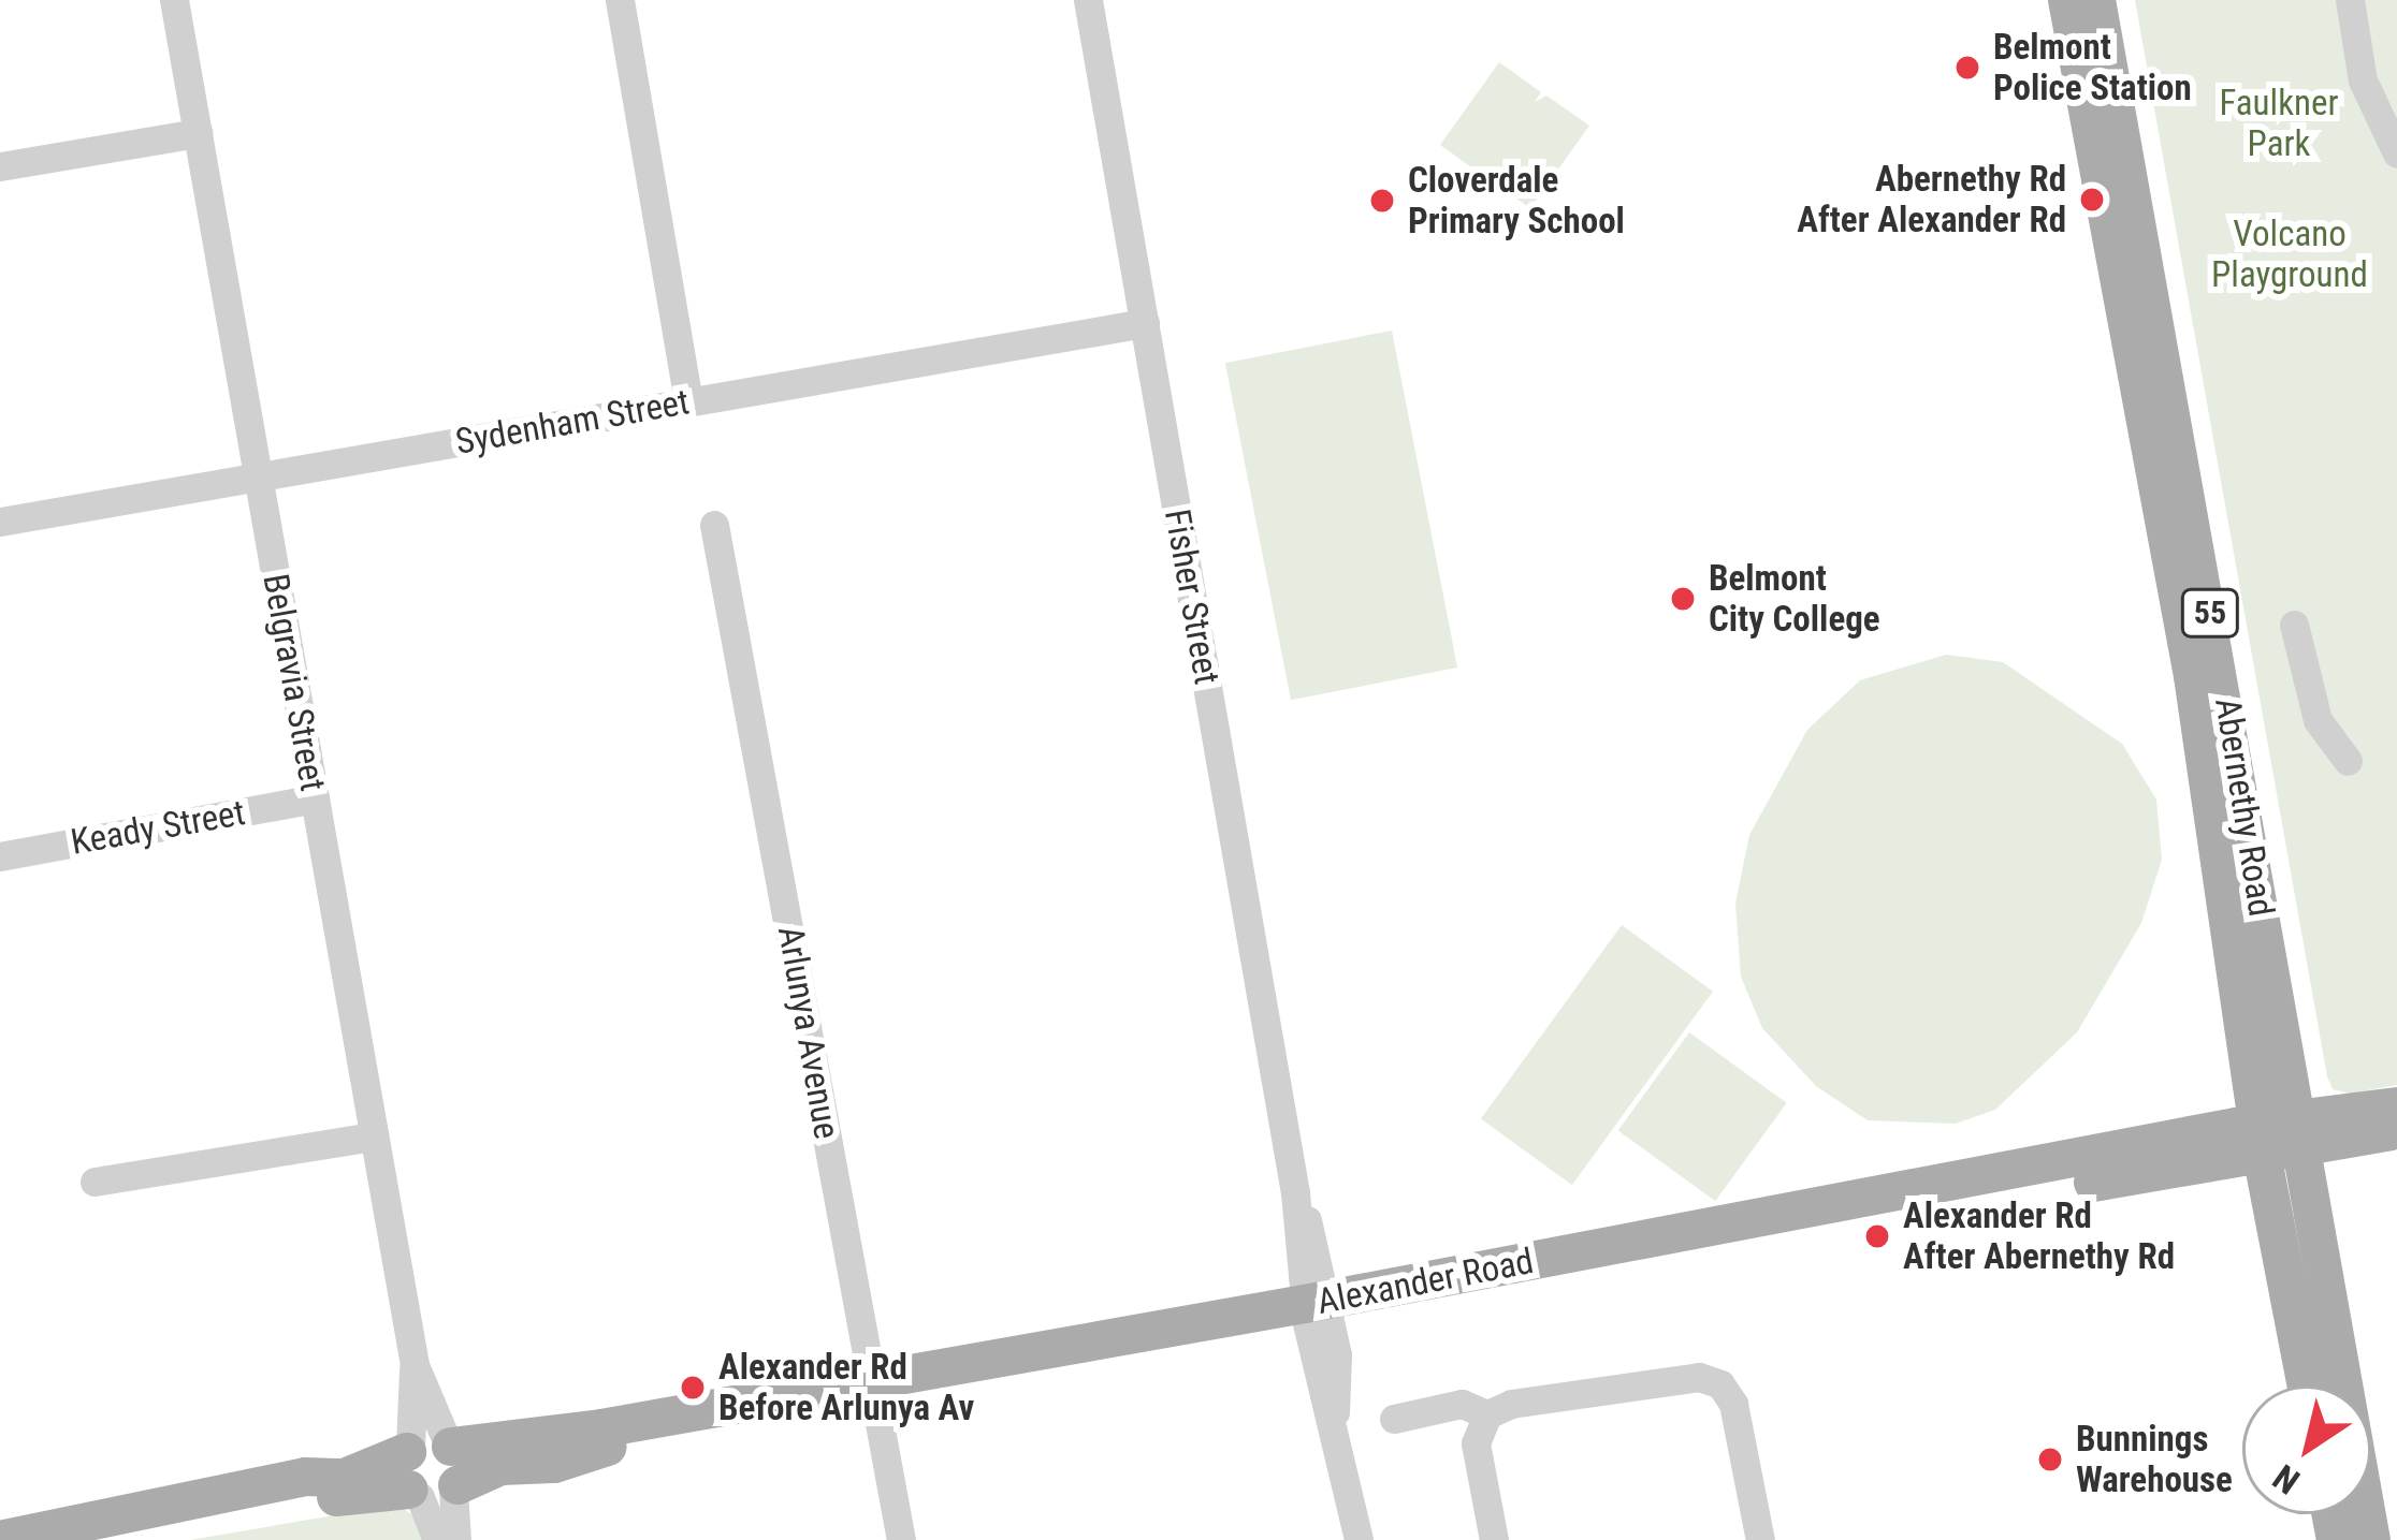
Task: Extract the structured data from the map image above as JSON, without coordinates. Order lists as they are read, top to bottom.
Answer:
{
  "streets": {
    "main road": ["55", "Abernethy Road", "Alexander Road"],
    "street": [
      "Sydenham Street",
      "Fisher Street",
      "Belgravia Street",
      "Keady Street",
      "Arlunya Avenue"
    ]
  },
  "crossings": [
    ["Sydenham Street", "Fisher Street"],
    ["Sydenham Street", "Belgravia Street"],
    ["Fisher Street", "Alexander Road"],
    ["Belgravia Street", "Keady Street"],
    ["Belgravia Street", "Alexander Road"],
    ["Abernethy Road", "Alexander Road"],
    ["Arlunya Avenue", "Alexander Road"]
  ],
  "parks": ["Faulkner Park", "Volcano Playground"],
  "places": [
    "Belmont Police Station",
    "Abernethy Rd After Alexander Rd",
    "Cloverdale Primary School",
    "Belmont City College",
    "Alexander Rd After Abernethy Rd",
    "Alexander Rd Before Arlunya Av",
    "Bunnings Warehouse"
  ],
  "north": "bottom left"
}
